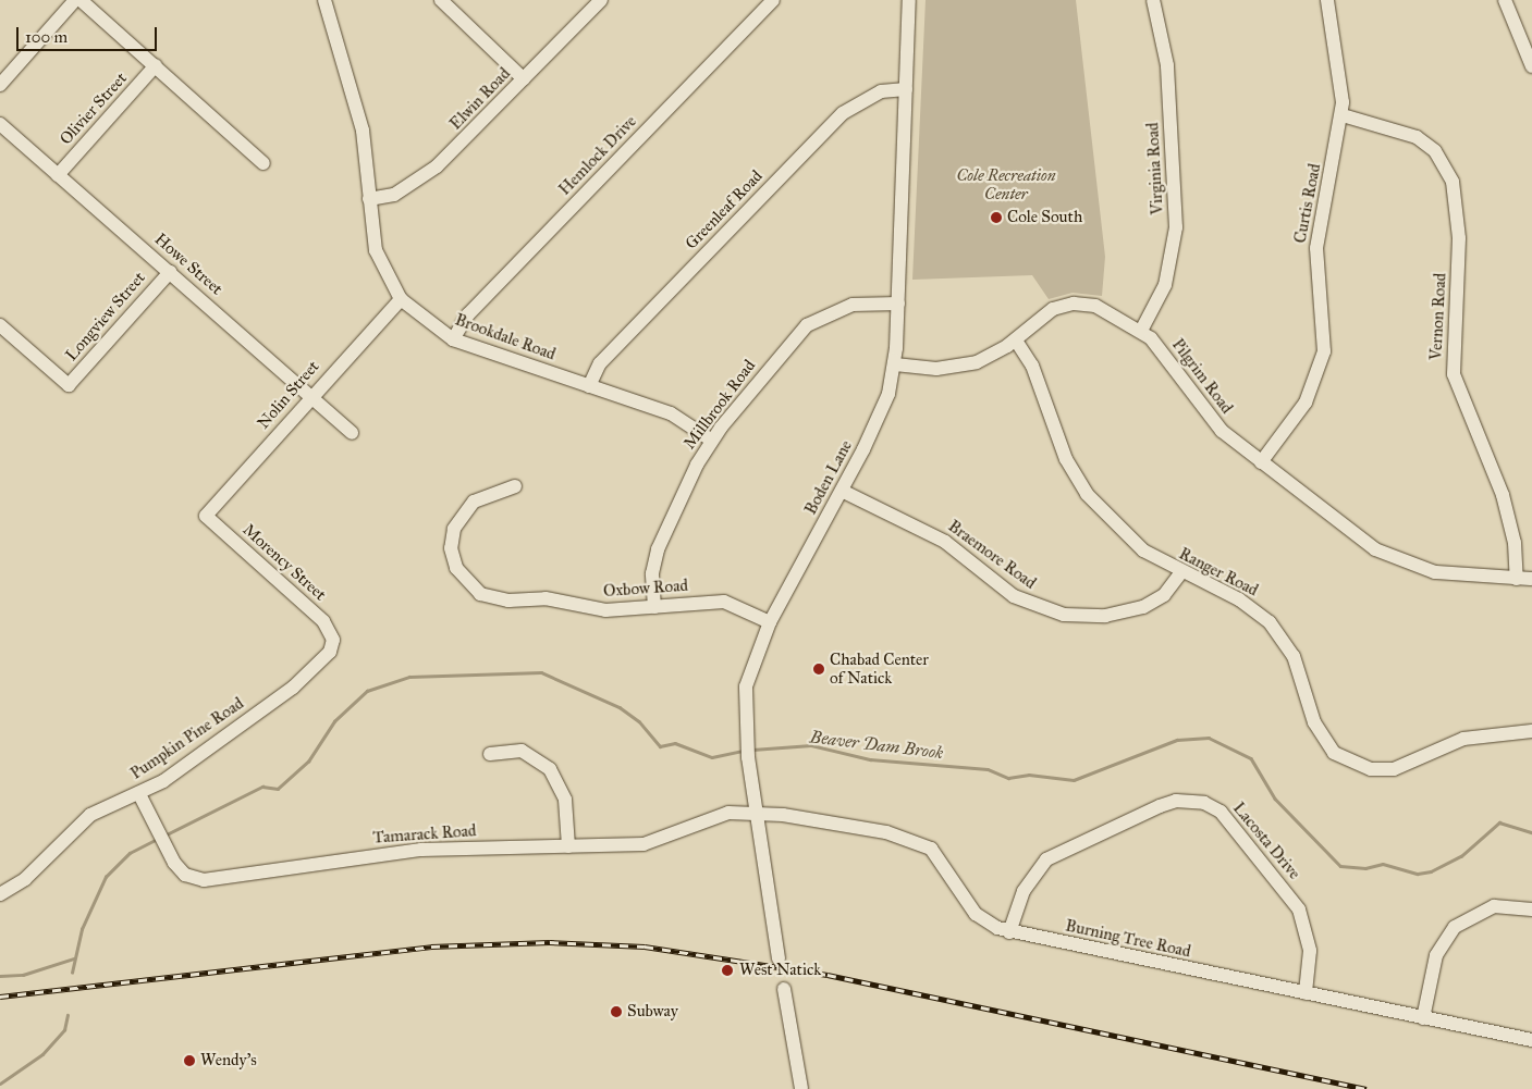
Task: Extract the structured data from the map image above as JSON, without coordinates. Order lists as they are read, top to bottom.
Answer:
{
  "streets": {
    "street": [
      "Elwin Road",
      "Olivier Street",
      "Hemlock Drive",
      "Virginia Road",
      "Curtis Road",
      "Greenleaf Road",
      "Howe Street",
      "Longview Street",
      "Vernon Road",
      "Brookdale Road",
      "Pilgrim Road",
      "Nolin Street",
      "Millbrook Road",
      "Boden Lane",
      "Braemore Road",
      "Morency Street",
      "Ranger Road",
      "Oxbow Road",
      "Pumpkin Pine Road",
      "Tamarack Road",
      "Lacosta Drive",
      "Burning Tree Road"
    ]
  },
  "crossings": [
    ["Elwin Road", "Brookdale Road"],
    ["Olivier Street", "Howe Street"],
    ["Hemlock Drive", "Brookdale Road"],
    ["Virginia Road", "Pilgrim Road"],
    ["Curtis Road", "Vernon Road"],
    ["Curtis Road", "Pilgrim Road"],
    ["Greenleaf Road", "Brookdale Road"],
    ["Greenleaf Road", "Boden Lane"],
    ["Howe Street", "Longview Street"],
    ["Howe Street", "Nolin Street"],
    ["Vernon Road", "Pilgrim Road"],
    ["Brookdale Road", "Nolin Street"],
    ["Brookdale Road", "Millbrook Road"],
    ["Pilgrim Road", "Boden Lane"],
    ["Pilgrim Road", "Ranger Road"],
    ["Nolin Street", "Morency Street"],
    ["Millbrook Road", "Boden Lane"],
    ["Millbrook Road", "Oxbow Road"],
    ["Boden Lane", "Braemore Road"],
    ["Boden Lane", "Oxbow Road"],
    ["Boden Lane", "Tamarack Road"],
    ["Boden Lane", "Burning Tree Road"],
    ["Braemore Road", "Ranger Road"],
    ["Morency Street", "Pumpkin Pine Road"],
    ["Pumpkin Pine Road", "Tamarack Road"],
    ["Tamarack Road", "Burning Tree Road"],
    ["Lacosta Drive", "Burning Tree Road"]
  ],
  "water": ["Beaver Dam Brook"],
  "parks": ["Cole Recreation Center"],
  "places": [
    "Cole South",
    "Chabad Center of Natick",
    "West Natick",
    "Subway",
    "Wendy's"
  ],
  "scale_bar": "100 m"
}
